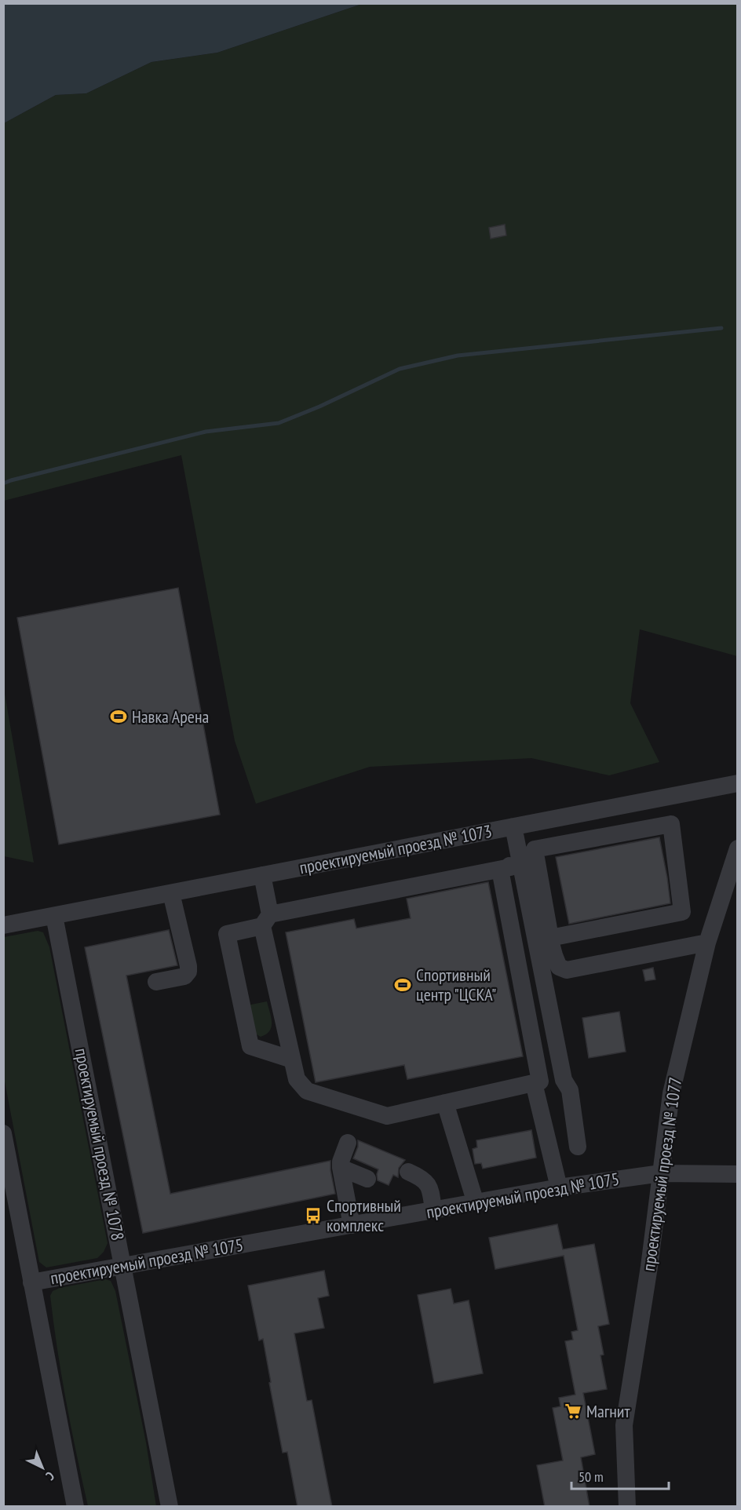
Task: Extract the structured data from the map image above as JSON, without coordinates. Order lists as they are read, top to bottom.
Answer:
{
  "streets": {
    "street": [
      "проектируемый проезд № 1073",
      "проектируемый проезд № 1078",
      "проектируемый проезд № 1077",
      "проектируемый проезд № 1075"
    ]
  },
  "crossings": [
    ["проектируемый проезд № 1073", "проектируемый проезд № 1078"],
    ["проектируемый проезд № 1078", "проектируемый проезд № 1075"],
    ["проектируемый проезд № 1077", "проектируемый проезд № 1075"]
  ],
  "places": {
    "sports": ["Навка Арена", "Спортивный центр \"ЦСКА\""],
    "bus stop": ["Спортивный комплекс"],
    "supermarket": ["Магнит"]
  },
  "scale_bar": "50 m",
  "north": "bottom right"
}
